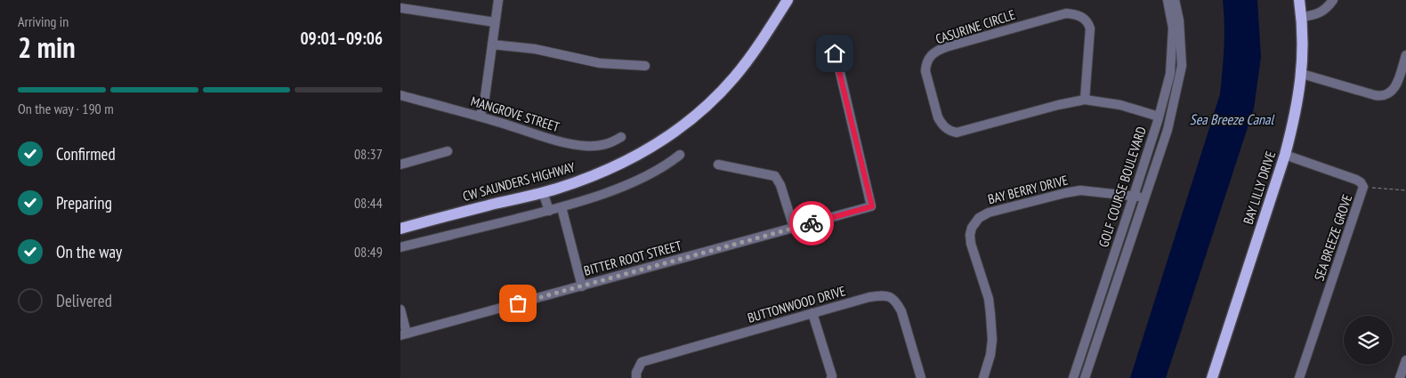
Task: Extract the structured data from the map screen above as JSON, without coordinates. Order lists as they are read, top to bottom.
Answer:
{
  "streets": {
    "main road": ["CW SAUNDERS HIGHWAY", "BAY LILLY DRIVE"],
    "street": [
      "CASURINE CIRCLE",
      "MANGROVE STREET",
      "GOLF COURSE BOULEVARD",
      "BAY BERRY DRIVE",
      "SEA BREEZE GROVE",
      "BITTER ROOT STREET",
      "BUTTONWOOD DRIVE"
    ]
  },
  "crossings": [
    ["CASURINE CIRCLE", "GOLF COURSE BOULEVARD"],
    ["GOLF COURSE BOULEVARD", "BAY BERRY DRIVE"],
    ["BAY LILLY DRIVE", "SEA BREEZE GROVE"]
  ],
  "water": ["Sea Breeze Canal"],
  "page": {
    "heading": ["2 min", "Arriving in", "09:01–09:06"],
    "bar": "On the way · 190 m",
    "list": [
      ["Confirmed", "08:37"],
      ["Preparing", "08:44"],
      ["On the way", "08:49"],
      "Delivered"
    ]
  }
}
